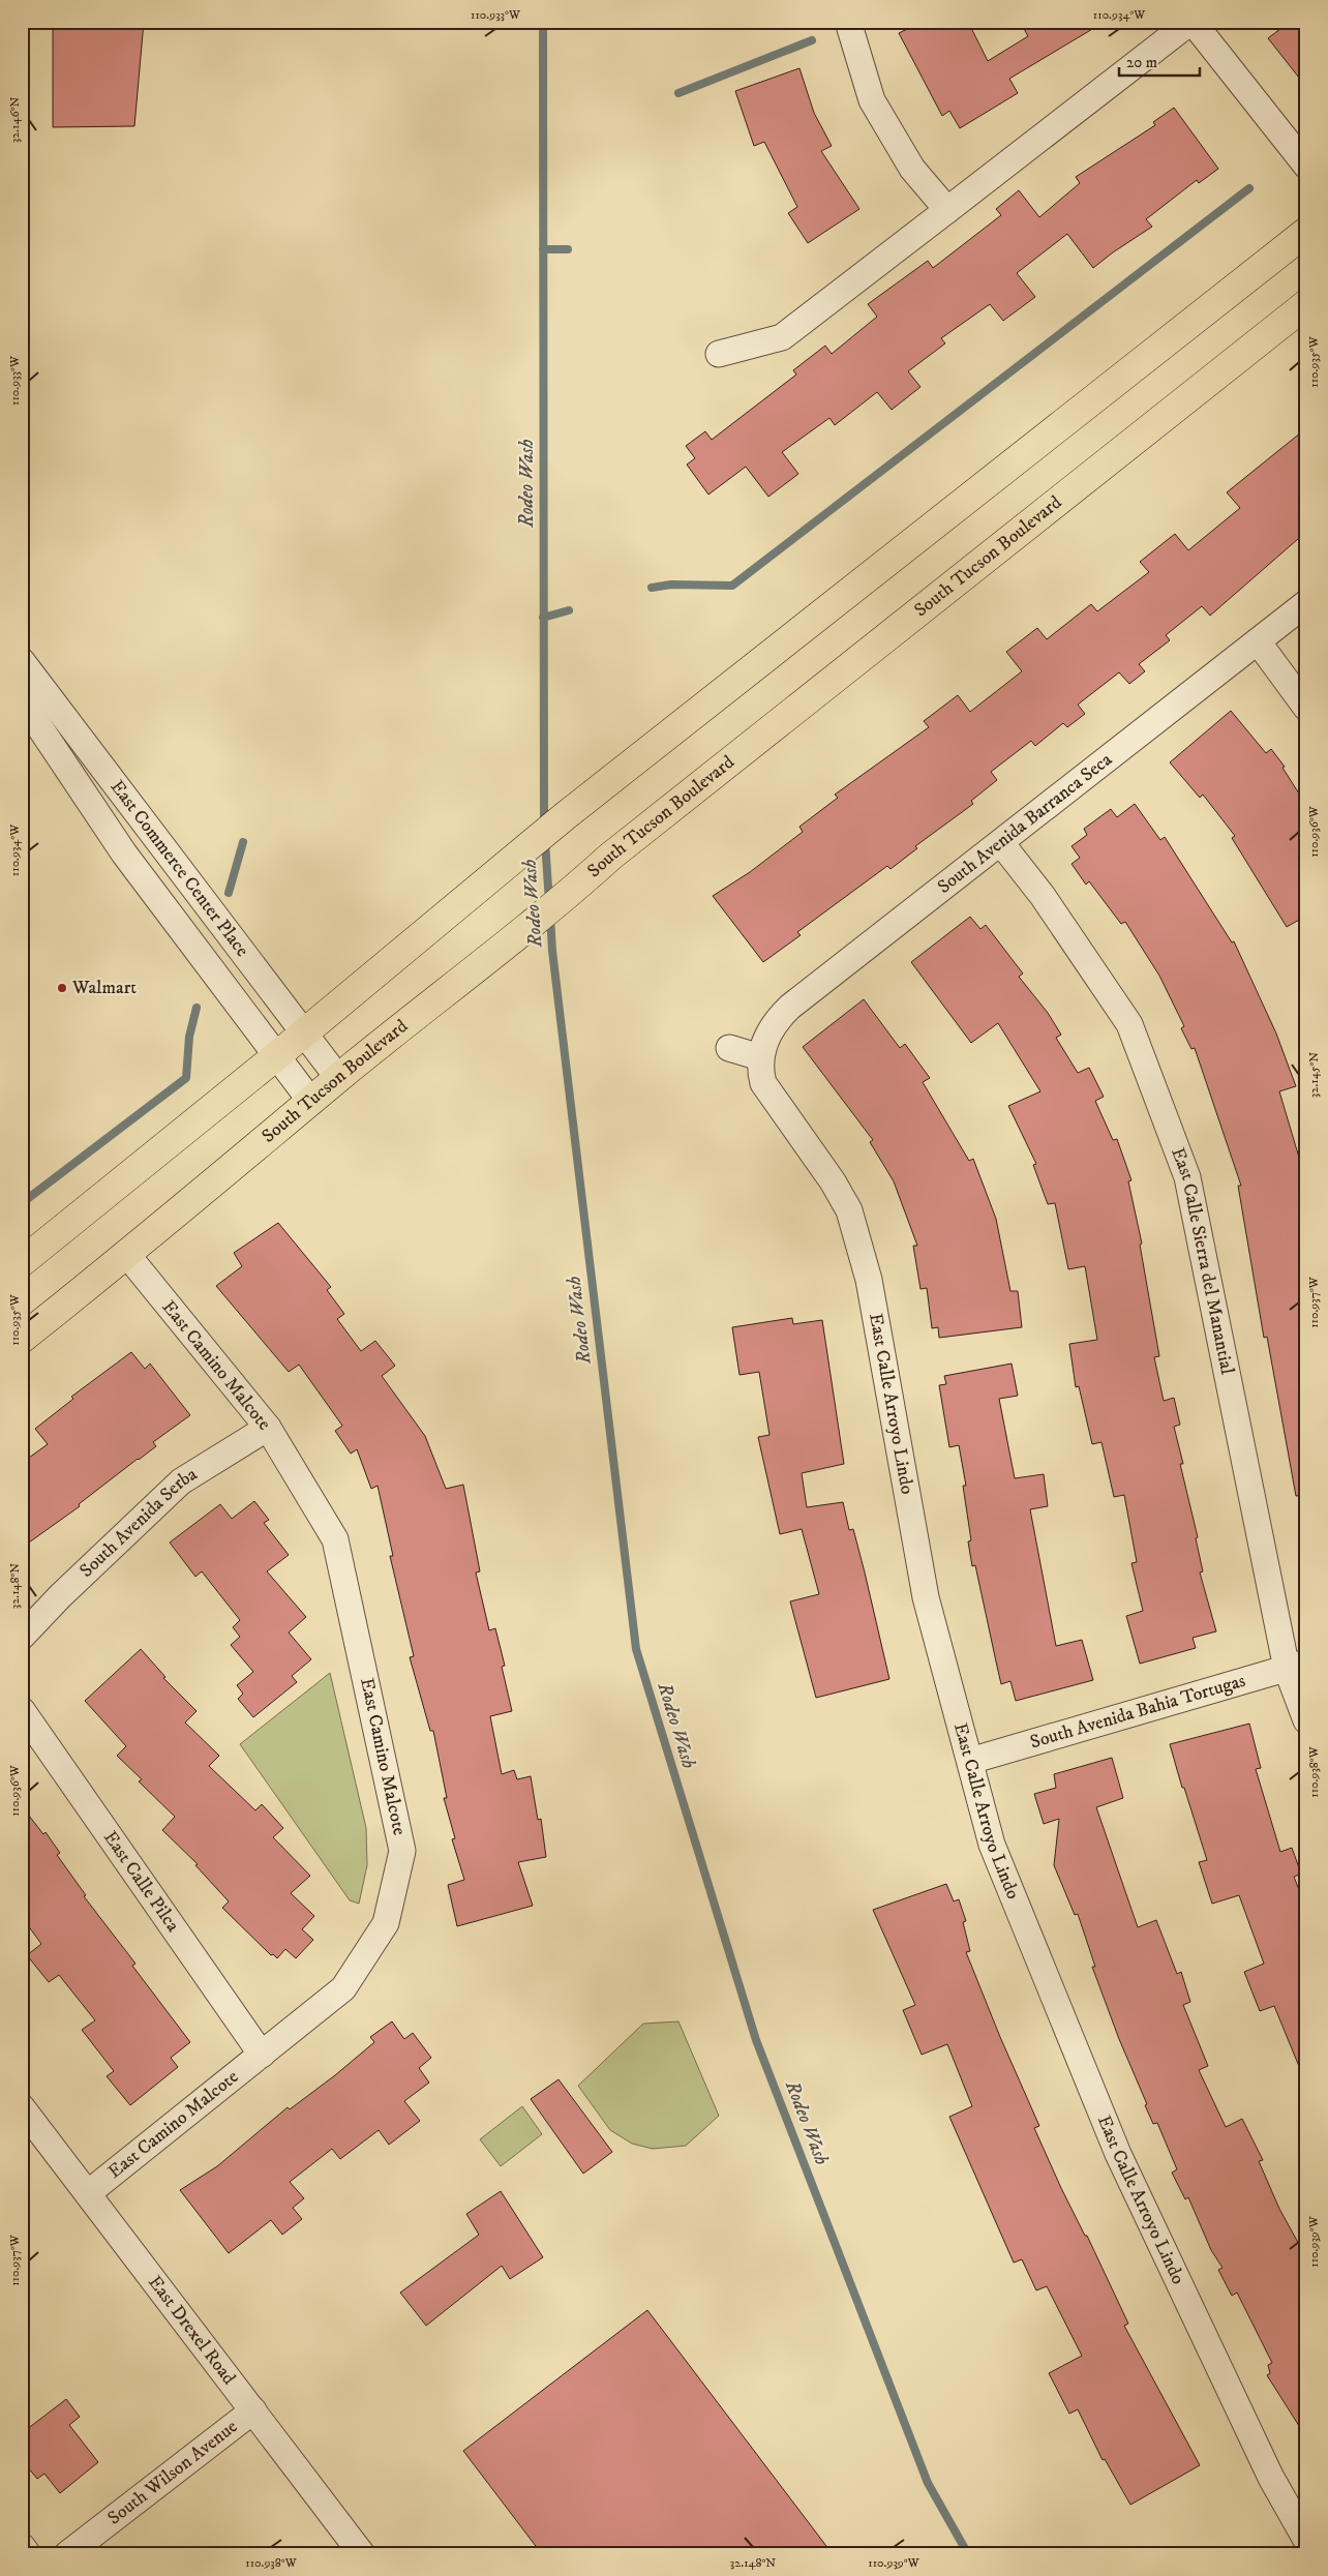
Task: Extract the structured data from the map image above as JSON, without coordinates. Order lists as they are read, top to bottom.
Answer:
{
  "streets": {
    "main road": ["South Tucson Boulevard"],
    "street": [
      "South Avenida Barranca Seca",
      "East Commerce Center Place",
      "East Calle Sierra del Manantial",
      "East Camino Malcote",
      "East Calle Arroyo Lindo",
      "South Avenida Serba",
      "South Avenida Bahia Tortugas",
      "East Calle Pilca",
      "East Drexel Road",
      "South Wilson Avenue"
    ]
  },
  "crossings": [
    ["South Tucson Boulevard", "East Commerce Center Place"],
    ["South Tucson Boulevard", "East Camino Malcote"],
    ["South Avenida Barranca Seca", "East Calle Sierra del Manantial"],
    ["South Avenida Barranca Seca", "East Calle Arroyo Lindo"],
    ["East Calle Sierra del Manantial", "South Avenida Bahia Tortugas"],
    ["East Camino Malcote", "South Avenida Serba"],
    ["East Camino Malcote", "East Calle Pilca"],
    ["East Camino Malcote", "East Drexel Road"],
    ["East Calle Arroyo Lindo", "South Avenida Bahia Tortugas"],
    ["East Drexel Road", "South Wilson Avenue"]
  ],
  "water": ["Rodeo Wash"],
  "places": ["Walmart"],
  "scale_bar": "20 m",
  "coordinates": [
    "110.933°W",
    "110.934°W",
    "32.146°N",
    "110.935°W",
    "110.936°W",
    "32.145°N",
    "110.937°W",
    "32.148°N",
    "110.938°W",
    "110.939°W"
  ]
}
